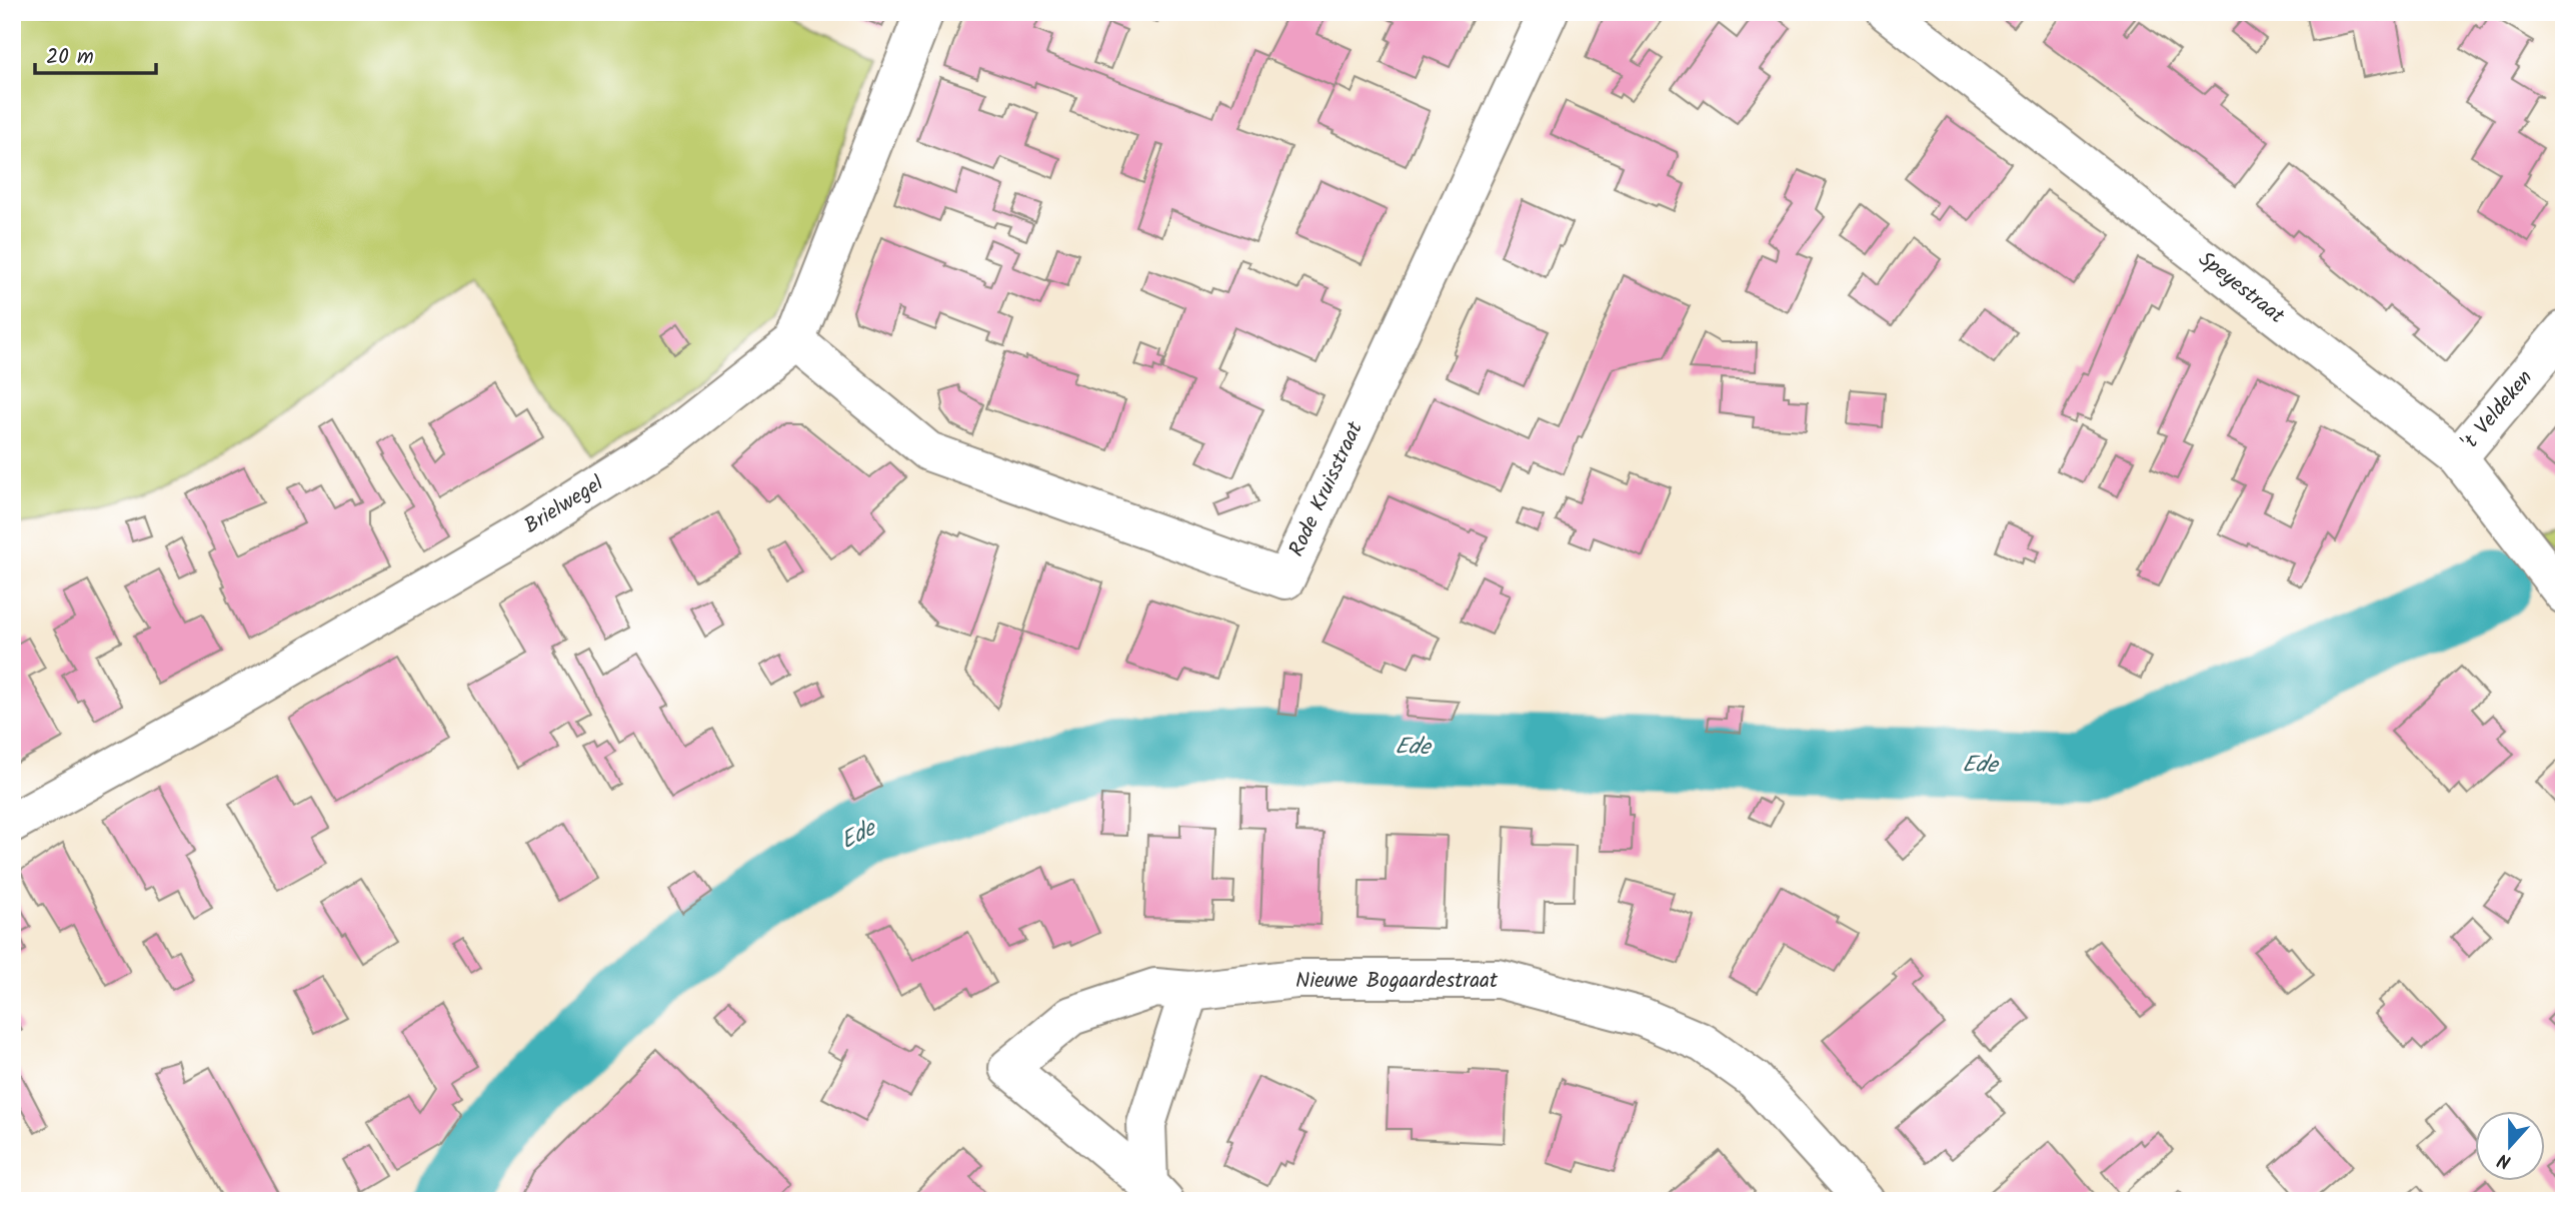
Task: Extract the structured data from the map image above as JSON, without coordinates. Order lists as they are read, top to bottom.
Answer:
{
  "streets": {
    "street": [
      "Speyestraat",
      "'t Veldeken",
      "Rode Kruisstraat",
      "Brielwegel",
      "Nieuwe Bogaardestraat"
    ]
  },
  "crossings": [
    ["Speyestraat", "'t Veldeken"],
    ["Rode Kruisstraat", "Brielwegel"]
  ],
  "water": ["Ede"],
  "scale_bar": "20 m",
  "north": "bottom"
}
